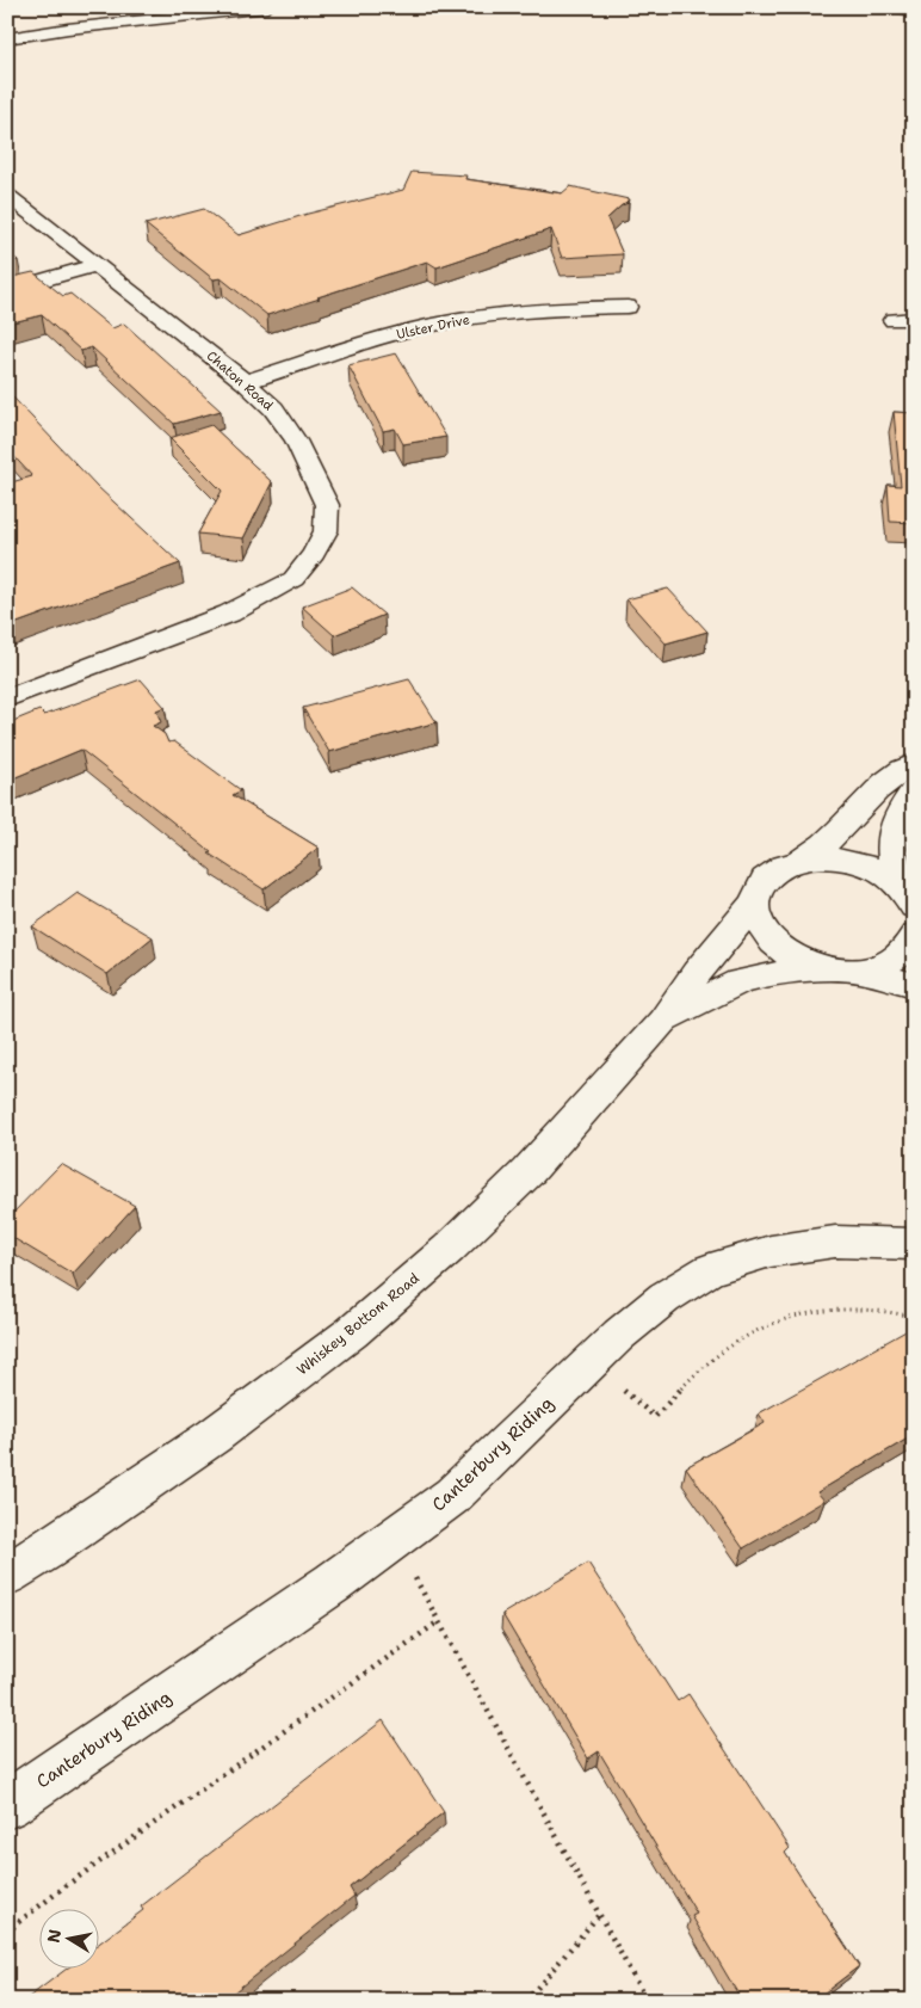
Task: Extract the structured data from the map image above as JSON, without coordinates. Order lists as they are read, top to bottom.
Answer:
{
  "streets": {
    "street": [
      "Ulster Drive",
      "Chaton Road",
      "Whiskey Bottom Road",
      "Canterbury Riding"
    ]
  },
  "crossings": [
    ["Ulster Drive", "Chaton Road"]
  ],
  "north": "left"
}
